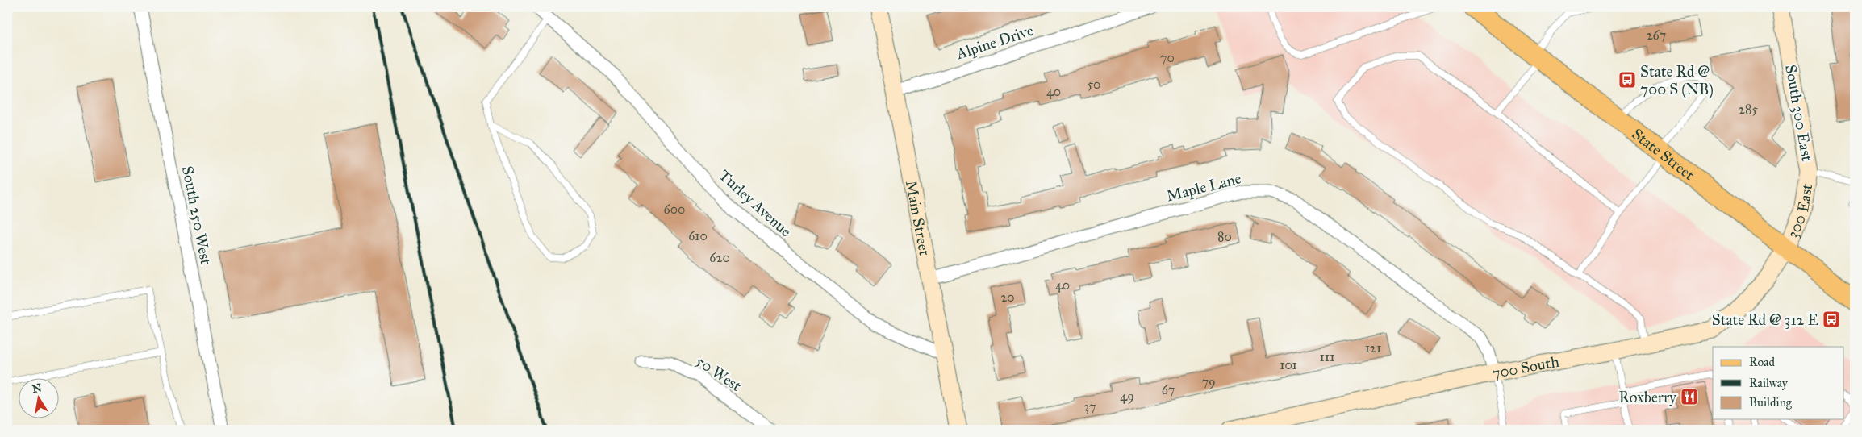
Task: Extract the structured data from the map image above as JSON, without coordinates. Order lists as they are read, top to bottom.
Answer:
{
  "streets": {
    "main road": ["State Street"],
    "street": [
      "Alpine Drive",
      "South 300 East",
      "Maple Lane",
      "Turley Avenue",
      "300 East",
      "South 250 West",
      "Main Street",
      "700 South",
      "50 West"
    ]
  },
  "crossings": [
    ["Alpine Drive", "Main Street"],
    ["South 300 East", "300 East"],
    ["State Street", "300 East"],
    ["State Street", "700 South"],
    ["Maple Lane", "Main Street"],
    ["Maple Lane", "700 South"],
    ["Turley Avenue", "Main Street"],
    ["300 East", "700 South"]
  ],
  "places": {
    "bus stop": ["State Rd @ 700 S (NB)", "State Rd @ 312 E"],
    "restaurant": ["Roxberry"]
  },
  "house_numbers": [
    "267",
    "70",
    "50",
    "40",
    "285",
    "600",
    "610",
    "80",
    "620",
    "40",
    "20",
    "121",
    "111",
    "101",
    "79",
    "67",
    "49",
    "37"
  ],
  "legend": ["Road", "Railway", "Building"],
  "north": "top"
}
